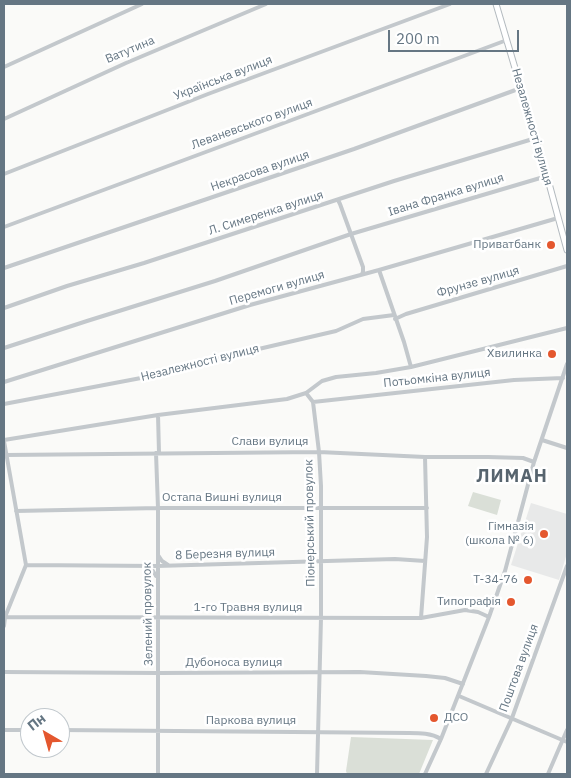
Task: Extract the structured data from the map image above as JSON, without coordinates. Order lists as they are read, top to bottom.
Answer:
{
  "streets": {
    "main road": ["Незалежності вулиця"],
    "street": [
      "Ватутина",
      "Українська вулиця",
      "Леваневського вулиця",
      "Некрасова вулиця",
      "Івана Франка вулиця",
      "Л. Симеренка вулиця",
      "Фрунзе вулиця",
      "Перемоги вулиця",
      "Потьомкіна вулиця",
      "Слави вулиця",
      "Остапа Вишні вулиця",
      "Піонерський провулок",
      "8 Березня вулиця",
      "1-го Травня вулиця",
      "Зелений провулок",
      "Дубоноса вулиця",
      "Поштова вулиця",
      "Паркова вулиця"
    ]
  },
  "crossings": [
    ["Леваневського вулиця", "Незалежності вулиця"],
    ["Незалежності вулиця", "Некрасова вулиця"],
    ["Незалежності вулиця", "Івана Франка вулиця"],
    ["Незалежності вулиця", "Л. Симеренка вулиця"],
    ["Незалежності вулиця", "Фрунзе вулиця"],
    ["Незалежності вулиця", "Перемоги вулиця"],
    ["Потьомкіна вулиця", "Піонерський провулок"],
    ["Слави вулиця", "Піонерський провулок"],
    ["Слави вулиця", "Зелений провулок"],
    ["Остапа Вишні вулиця", "Піонерський провулок"],
    ["Остапа Вишні вулиця", "Зелений провулок"],
    ["Піонерський провулок", "8 Березня вулиця"],
    ["Піонерський провулок", "1-го Травня вулиця"],
    ["Піонерський провулок", "Дубоноса вулиця"],
    ["Піонерський провулок", "Паркова вулиця"],
    ["8 Березня вулиця", "Зелений провулок"],
    ["1-го Травня вулиця", "Зелений провулок"],
    ["Зелений провулок", "Дубоноса вулиця"],
    ["Зелений провулок", "Паркова вулиця"]
  ],
  "districts": ["ЛИМАН"],
  "places": [
    "Приватбанк",
    "Хвилинка",
    "Гімназія (школа № 6)",
    "Т-34-76",
    "Типографія",
    "ДСО"
  ],
  "scale_bar": "200 m",
  "north": "top left"
}
